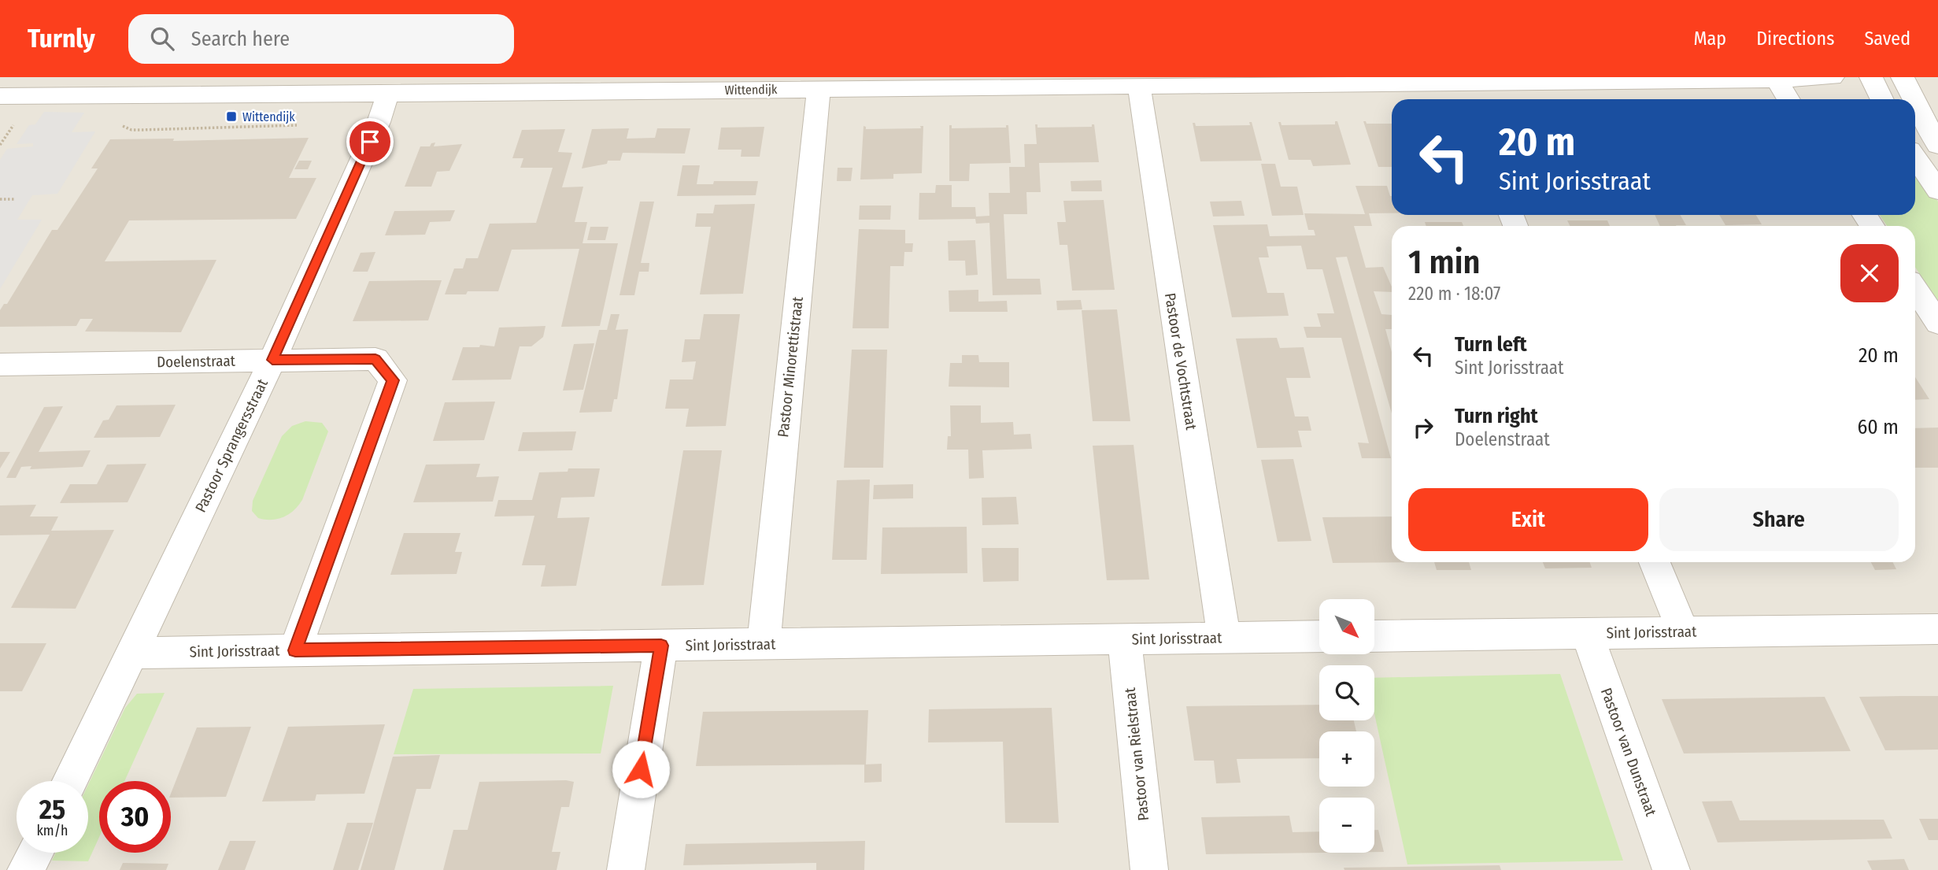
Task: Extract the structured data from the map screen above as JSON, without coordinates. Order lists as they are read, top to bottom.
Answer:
{
  "streets": {
    "street": [
      "Wittendijk",
      "Doelenstraat",
      "Pastoor de Vochtstraat",
      "Pastoor Minorettistraat",
      "Pastoor Sprangersstraat",
      "Sint Jorisstraat",
      "Pastoor van Dunstraat",
      "Pastoor van Rielstraat"
    ]
  },
  "crossings": [
    ["Wittendijk", "Pastoor de Vochtstraat"],
    ["Wittendijk", "Pastoor Minorettistraat"],
    ["Wittendijk", "Pastoor Sprangersstraat"],
    ["Doelenstraat", "Pastoor Sprangersstraat"],
    ["Doelenstraat", "Sint Jorisstraat"],
    ["Pastoor de Vochtstraat", "Sint Jorisstraat"],
    ["Pastoor Minorettistraat", "Sint Jorisstraat"],
    ["Pastoor Sprangersstraat", "Sint Jorisstraat"],
    ["Sint Jorisstraat", "Pastoor van Dunstraat"],
    ["Sint Jorisstraat", "Pastoor van Rielstraat"]
  ],
  "places": {
    "transit": ["Wittendijk"]
  },
  "north": "bottom right",
  "page": {
    "header": "Turnly",
    "search": "Search here",
    "nav": ["Map", "Directions", "Saved"],
    "turn": ["20 m", "Sint Jorisstraat"],
    "heading": ["1 min", "220 m · 18:07"],
    "list": [
      {
        "name": "Turn left",
        "note": "Sint Jorisstraat",
        "value": "20 m"
      },
      {
        "name": "Turn right",
        "note": "Doelenstraat",
        "value": "60 m"
      }
    ],
    "buttons": ["Exit", "Share"],
    "map_buttons": ["+", "−"],
    "speed": "25 km/h",
    "limit": "30"
  }
}
